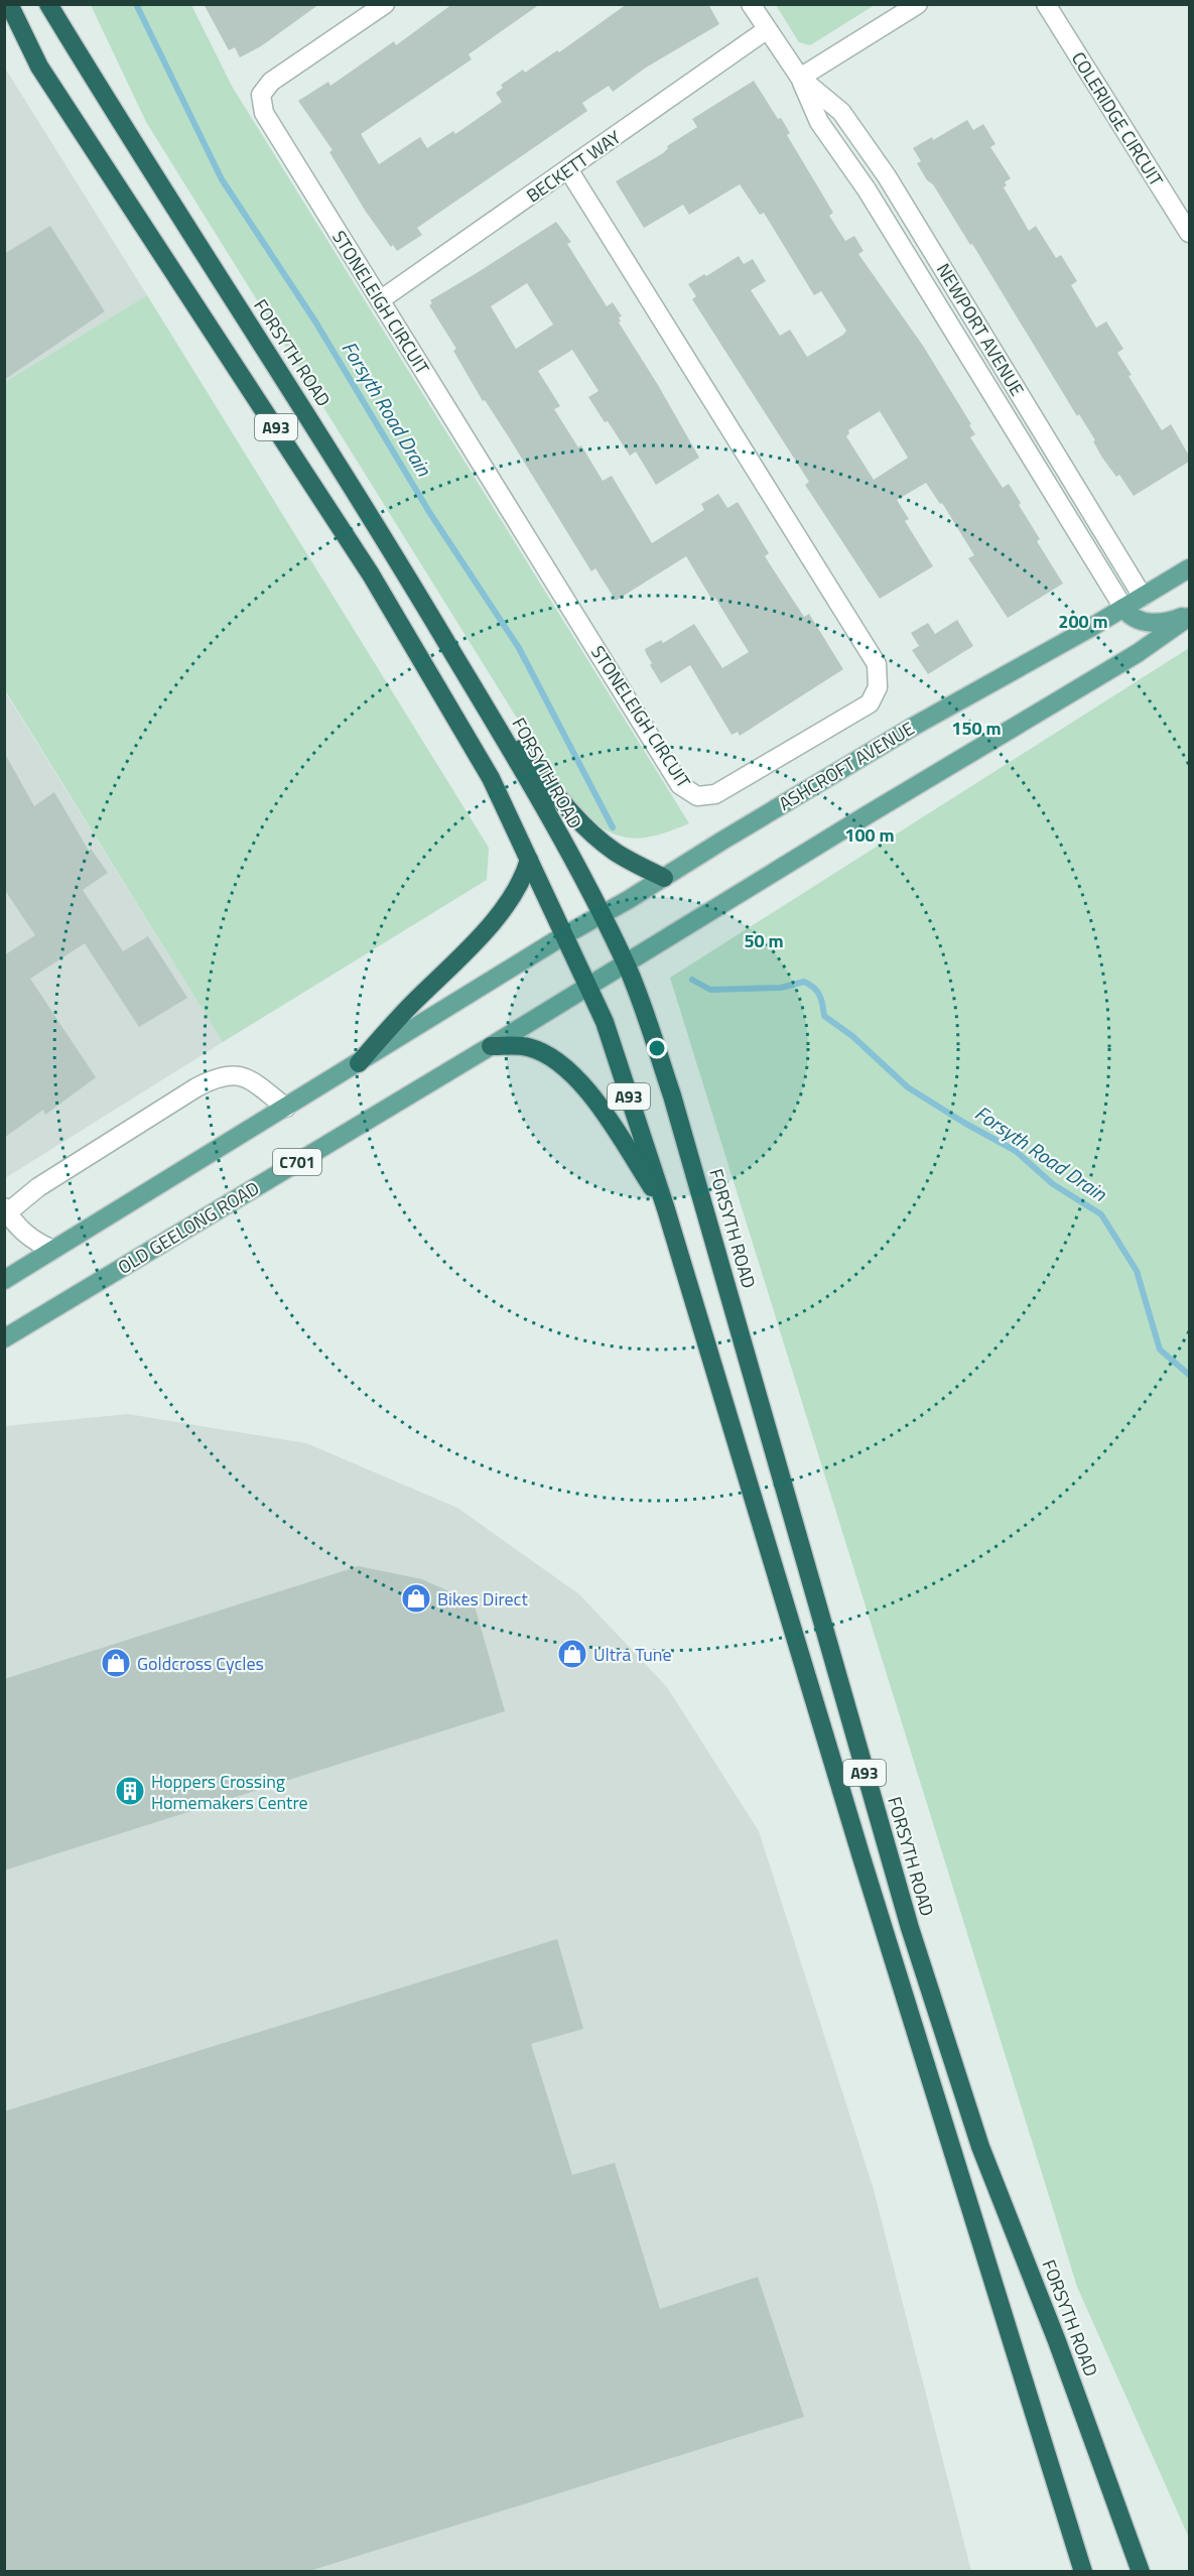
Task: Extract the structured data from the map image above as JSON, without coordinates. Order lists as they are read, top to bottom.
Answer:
{
  "streets": {
    "highway": ["FORSYTH ROAD", "A93"],
    "main road": ["ASHCROFT AVENUE", "C701", "OLD GEELONG ROAD"],
    "street": [
      "COLERIDGE CIRCUIT",
      "BECKETT WAY",
      "STONELEIGH CIRCUIT",
      "NEWPORT AVENUE"
    ]
  },
  "crossings": [
    ["BECKETT WAY", "STONELEIGH CIRCUIT"],
    ["BECKETT WAY", "NEWPORT AVENUE"],
    ["NEWPORT AVENUE", "ASHCROFT AVENUE"],
    ["FORSYTH ROAD", "ASHCROFT AVENUE"],
    ["FORSYTH ROAD", "C701"],
    ["A93", "ASHCROFT AVENUE"],
    ["A93", "C701"],
    ["A93", "OLD GEELONG ROAD"],
    ["C701", "OLD GEELONG ROAD"]
  ],
  "water": ["Forsyth Road Drain"],
  "places": {
    "shop": ["Bikes Direct", "Ultra Tune", "Goldcross Cycles"],
    "building": ["Hoppers Crossing Homemakers Centre"]
  },
  "rings": [
    "200 m",
    "150 m",
    "100 m",
    "50 m"
  ]
}
